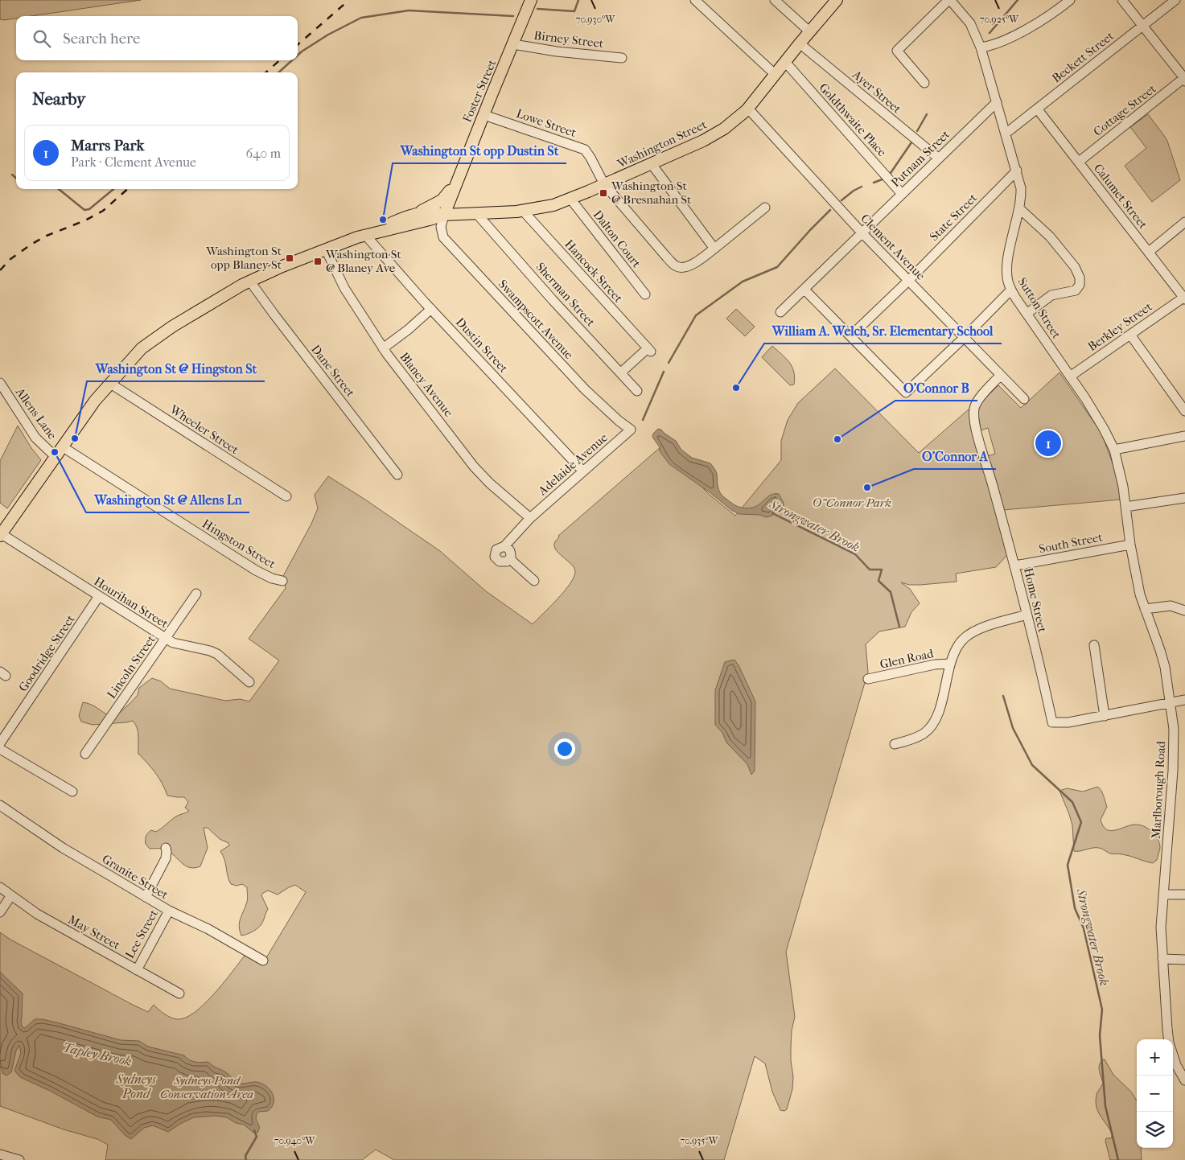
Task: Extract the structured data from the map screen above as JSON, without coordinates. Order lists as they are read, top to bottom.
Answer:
{
  "streets": {
    "main road": ["Foster Street", "Washington Street"],
    "street": [
      "Birney Street",
      "Beckett Street",
      "Ayer Street",
      "Cottage Street",
      "Goldthwaite Place",
      "Lowe Street",
      "Putnam Street",
      "Calumet Street",
      "State Street",
      "Dalton Court",
      "Clement Avenue",
      "Hancock Street",
      "Sherman Street",
      "Sutton Street",
      "Swampscott Avenue",
      "Berkley Street",
      "Dustin Street",
      "Dane Street",
      "Blaney Avenue",
      "Allens Lane",
      "Wheeler Street",
      "Adelaide Avenue",
      "South Street",
      "Hingston Street",
      "Home Street",
      "Hourihan Street",
      "Goodridge Street",
      "Glen Road",
      "Lincoln Street",
      "Marlborough Road",
      "Granite Street",
      "May Street",
      "Lee Street"
    ]
  },
  "crossings": [
    ["Birney Street", "Foster Street"],
    ["Beckett Street", "Calumet Street"],
    ["Beckett Street", "Sutton Street"],
    ["Foster Street", "Lowe Street"],
    ["Foster Street", "Washington Street"],
    ["Foster Street", "Swampscott Avenue"],
    ["Ayer Street", "Washington Street"],
    ["Ayer Street", "Putnam Street"],
    ["Cottage Street", "Calumet Street"],
    ["Goldthwaite Place", "Washington Street"],
    ["Goldthwaite Place", "Putnam Street"],
    ["Lowe Street", "Washington Street"],
    ["Washington Street", "Dalton Court"],
    ["Washington Street", "Clement Avenue"],
    ["Washington Street", "Hancock Street"],
    ["Washington Street", "Sherman Street"],
    ["Washington Street", "Swampscott Avenue"],
    ["Washington Street", "Dustin Street"],
    ["Washington Street", "Dane Street"],
    ["Washington Street", "Blaney Avenue"],
    ["Washington Street", "Allens Lane"],
    ["Washington Street", "Wheeler Street"],
    ["Washington Street", "Hingston Street"],
    ["Washington Street", "Hourihan Street"],
    ["Putnam Street", "Clement Avenue"],
    ["Putnam Street", "Sutton Street"],
    ["Calumet Street", "Berkley Street"],
    ["State Street", "Clement Avenue"],
    ["State Street", "Sutton Street"],
    ["Clement Avenue", "Home Street"],
    ["Hancock Street", "Sherman Street"],
    ["Sutton Street", "Berkley Street"],
    ["Sutton Street", "South Street"],
    ["Sutton Street", "Marlborough Road"],
    ["Swampscott Avenue", "Adelaide Avenue"],
    ["Dustin Street", "Adelaide Avenue"],
    ["Blaney Avenue", "Adelaide Avenue"],
    ["South Street", "Home Street"],
    ["South Street", "Marlborough Road"],
    ["Home Street", "Marlborough Road"],
    ["Hourihan Street", "Goodridge Street"],
    ["Hourihan Street", "Lincoln Street"],
    ["Granite Street", "Lee Street"],
    ["May Street", "Lee Street"]
  ],
  "water": ["Strongwater Brook", "Tapley Brook", "Sydneys Pond"],
  "parks": ["O\"Connor Park", "Sydneys Pond Conservation Area"],
  "places": {
    "transit": ["Washington St @ Bresnahan St", "Washington St opp Blaney St", "Washington St @ Blaney Ave"],
    "other": [
      "Washington St opp Dustin St",
      "William A. Welch, Sr. Elementary School",
      "Washington St @ Hingston St",
      "O'Connor B",
      "Washington St @ Allens Ln",
      "O'Connor A"
    ]
  },
  "page": {
    "search": "Search here",
    "heading": "Nearby",
    "list": [
      {
        "mark": "1",
        "name": "Marrs Park",
        "note": "Park · Clement Avenue",
        "value": "640 m"
      }
    ],
    "pins": "1",
    "map_buttons": ["+", "−"]
  },
  "coordinates": [
    "70.925°W",
    "70.930°W",
    "70.940°W",
    "70.935°W"
  ]
}
